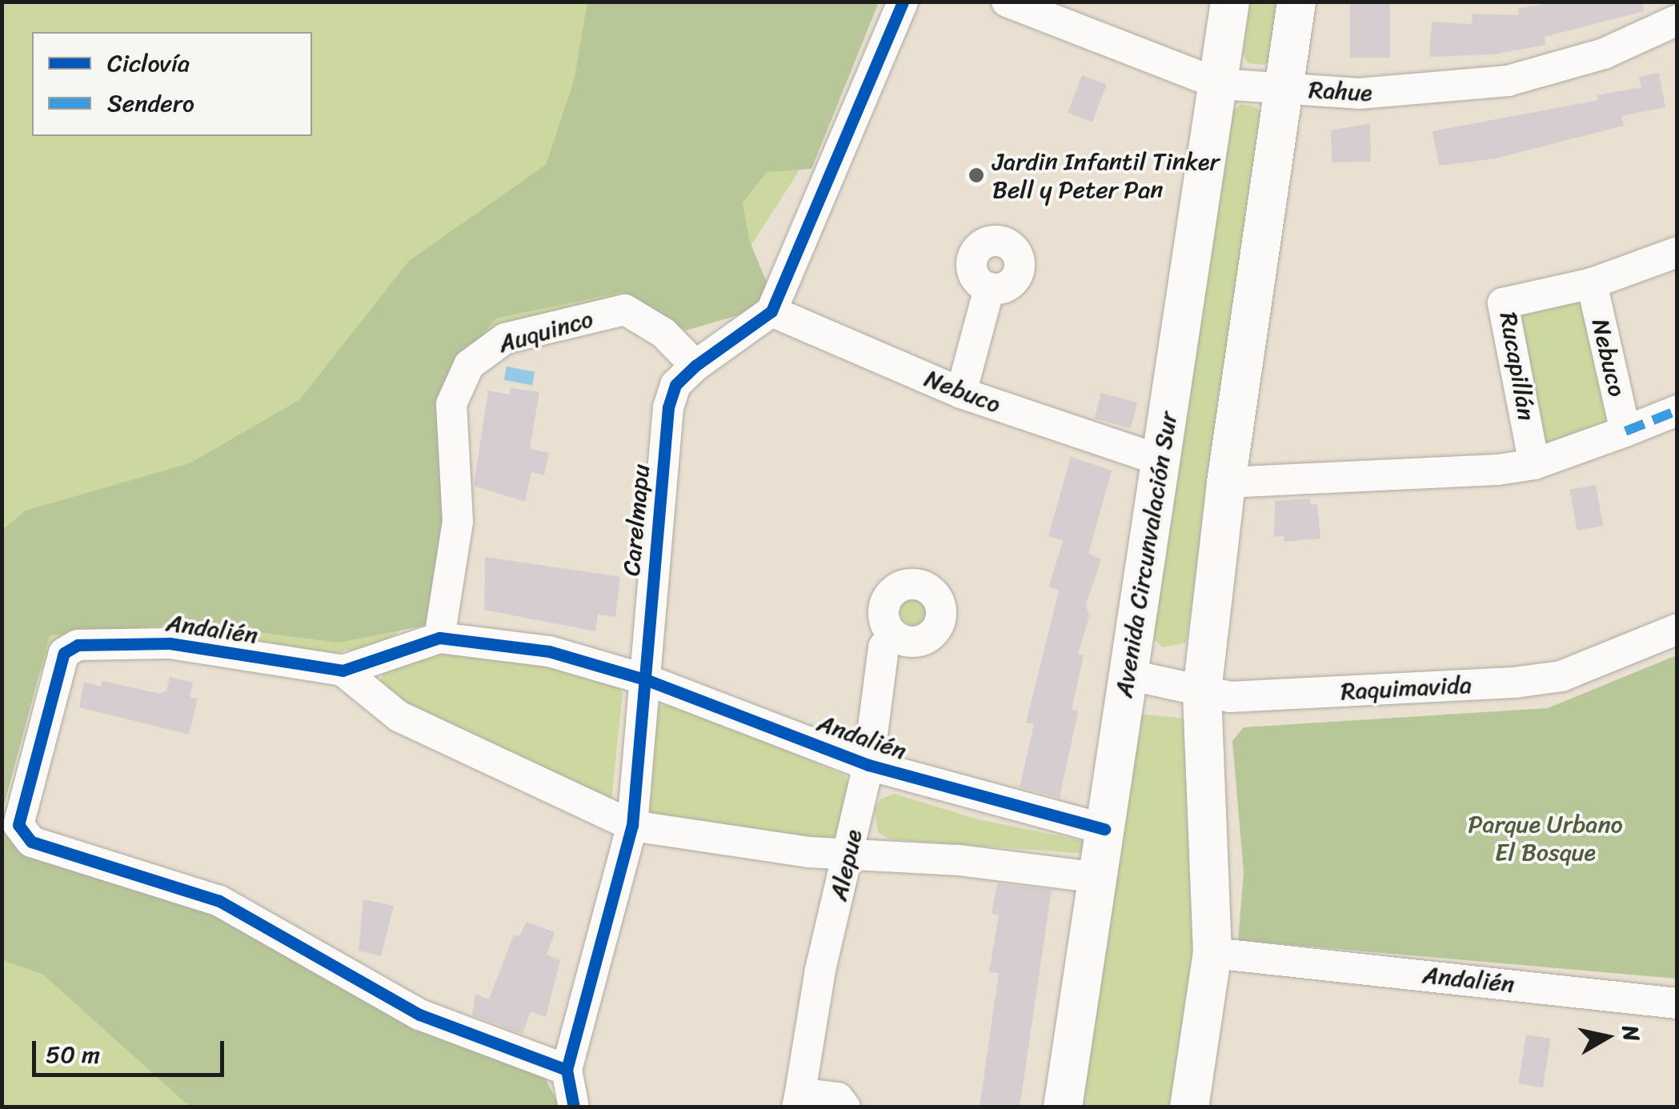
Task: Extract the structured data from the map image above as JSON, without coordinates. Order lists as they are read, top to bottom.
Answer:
{
  "streets": {
    "main road": ["Avenida Circunvalación Sur"],
    "street": [
      "Rahue",
      "Auquinco",
      "Nebuco",
      "Rucapillán",
      "Carelmapu",
      "Andalién",
      "Raquimavida",
      "Alepue"
    ]
  },
  "crossings": [
    ["Rahue", "Avenida Circunvalación Sur"],
    ["Auquinco", "Carelmapu"],
    ["Auquinco", "Andalién"],
    ["Nebuco", "Rucapillán"],
    ["Nebuco", "Carelmapu"],
    ["Nebuco", "Avenida Circunvalación Sur"],
    ["Carelmapu", "Andalién"],
    ["Avenida Circunvalación Sur", "Andalién"],
    ["Avenida Circunvalación Sur", "Raquimavida"],
    ["Andalién", "Alepue"]
  ],
  "parks": ["Parque Urbano El Bosque"],
  "places": ["Jardin Infantil Tinker Bell y Peter Pan"],
  "legend": ["Ciclovía", "Sendero"],
  "scale_bar": "50 m",
  "north": "right"
}
